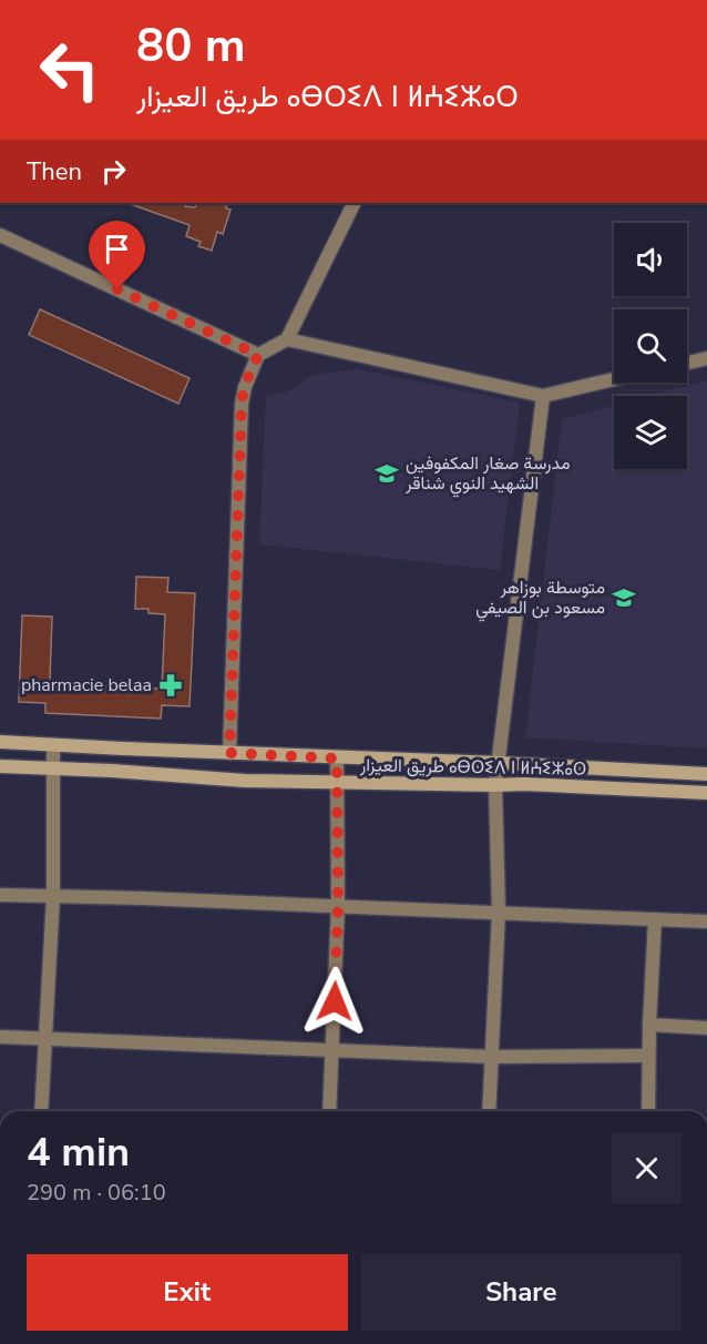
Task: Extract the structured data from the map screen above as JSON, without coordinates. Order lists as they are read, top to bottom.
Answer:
{
  "streets": {
    "main road": ["طريق العيزار ⴰⴱⵔⵉⴷ ⵏ ⵍⵄⵉⵣⴰⵔ"]
  },
  "places": {
    "school or university": ["مدرسة صغار المكفوفين الشهيد النوي شناقر", "متوسطة بوزاهر مسعود بن الصيفي"],
    "pharmacy": ["pharmacie belaa"]
  },
  "page": {
    "turn": ["80 m", "طريق العيزار ⴰⴱⵔⵉⴷ ⵏ ⵍⵄⵉⵣⴰⵔ"],
    "then": "Then",
    "heading": ["4 min", "290 m · 06:10"],
    "buttons": ["Exit", "Share"]
  }
}
